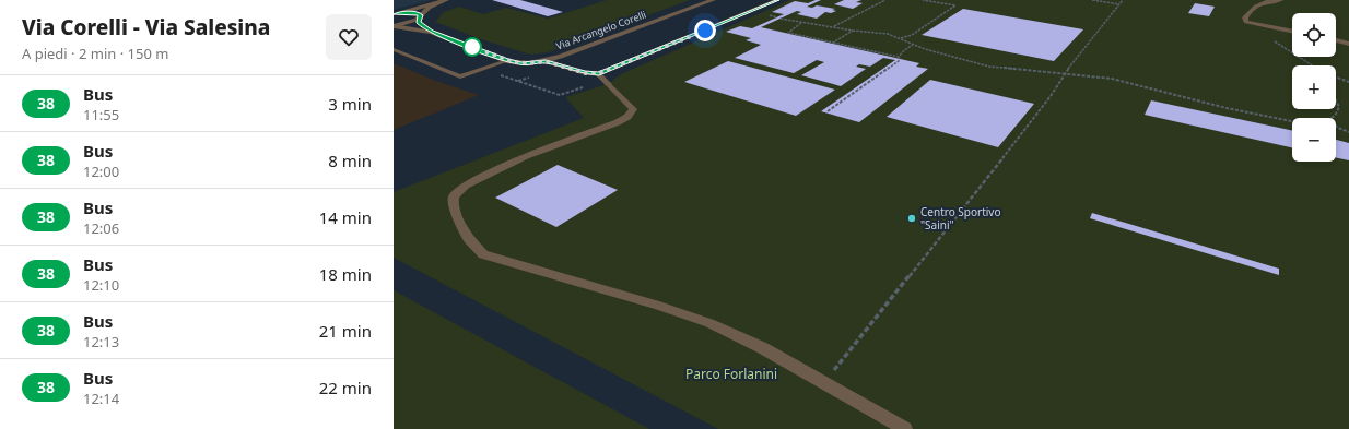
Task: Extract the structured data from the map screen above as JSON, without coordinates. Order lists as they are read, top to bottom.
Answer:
{
  "streets": {
    "street": ["Via Arcangelo Corelli"]
  },
  "parks": ["Parco Forlanini"],
  "places": ["Centro Sportivo \"Saini\""],
  "lines": ["bus line 38"],
  "page": {
    "heading": ["Via Corelli - Via Salesina", "A piedi · 2 min · 150 m"],
    "map_buttons": ["+", "−"],
    "list": [
      {
        "mark": "38",
        "name": "Bus",
        "note": "11:55",
        "value": "3 min"
      },
      {
        "mark": "38",
        "name": "Bus",
        "note": "12:00",
        "value": "8 min"
      },
      {
        "mark": "38",
        "name": "Bus",
        "note": "12:06",
        "value": "14 min"
      },
      {
        "mark": "38",
        "name": "Bus",
        "note": "12:10",
        "value": "18 min"
      },
      {
        "mark": "38",
        "name": "Bus",
        "note": "12:13",
        "value": "21 min"
      },
      {
        "mark": "38",
        "name": "Bus",
        "note": "12:14",
        "value": "22 min"
      }
    ]
  }
}
